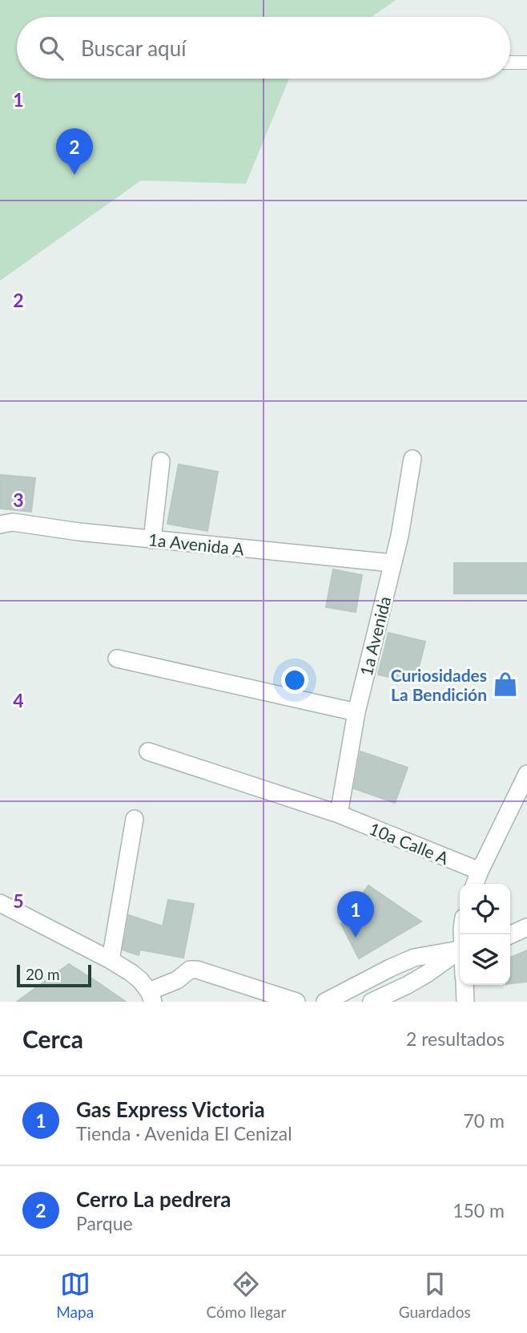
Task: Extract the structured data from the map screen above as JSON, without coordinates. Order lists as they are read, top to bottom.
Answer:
{
  "streets": {
    "street": ["1a Avenida A", "1a Avenida", "10a Calle A"]
  },
  "crossings": [
    ["1a Avenida A", "1a Avenida"],
    ["1a Avenida", "10a Calle A"]
  ],
  "places": {
    "shop": ["Curiosidades La Bendición"]
  },
  "scale_bar": "20 m",
  "page": {
    "search": "Buscar aquí",
    "pins": ["2", "1"],
    "scale": "20 m",
    "heading": ["Cerca", "2 resultados"],
    "list": [
      {
        "mark": "1",
        "name": "Gas Express Victoria",
        "note": "Tienda · Avenida El Cenizal",
        "value": "70 m"
      },
      {
        "mark": "2",
        "name": "Cerro La pedrera",
        "note": "Parque",
        "value": "150 m"
      }
    ],
    "nav": ["Mapa", "Cómo llegar", "Guardados"]
  },
  "grid": {
    "rows": [
      "1",
      "2",
      "3",
      "4",
      "5"
    ]
  }
}
